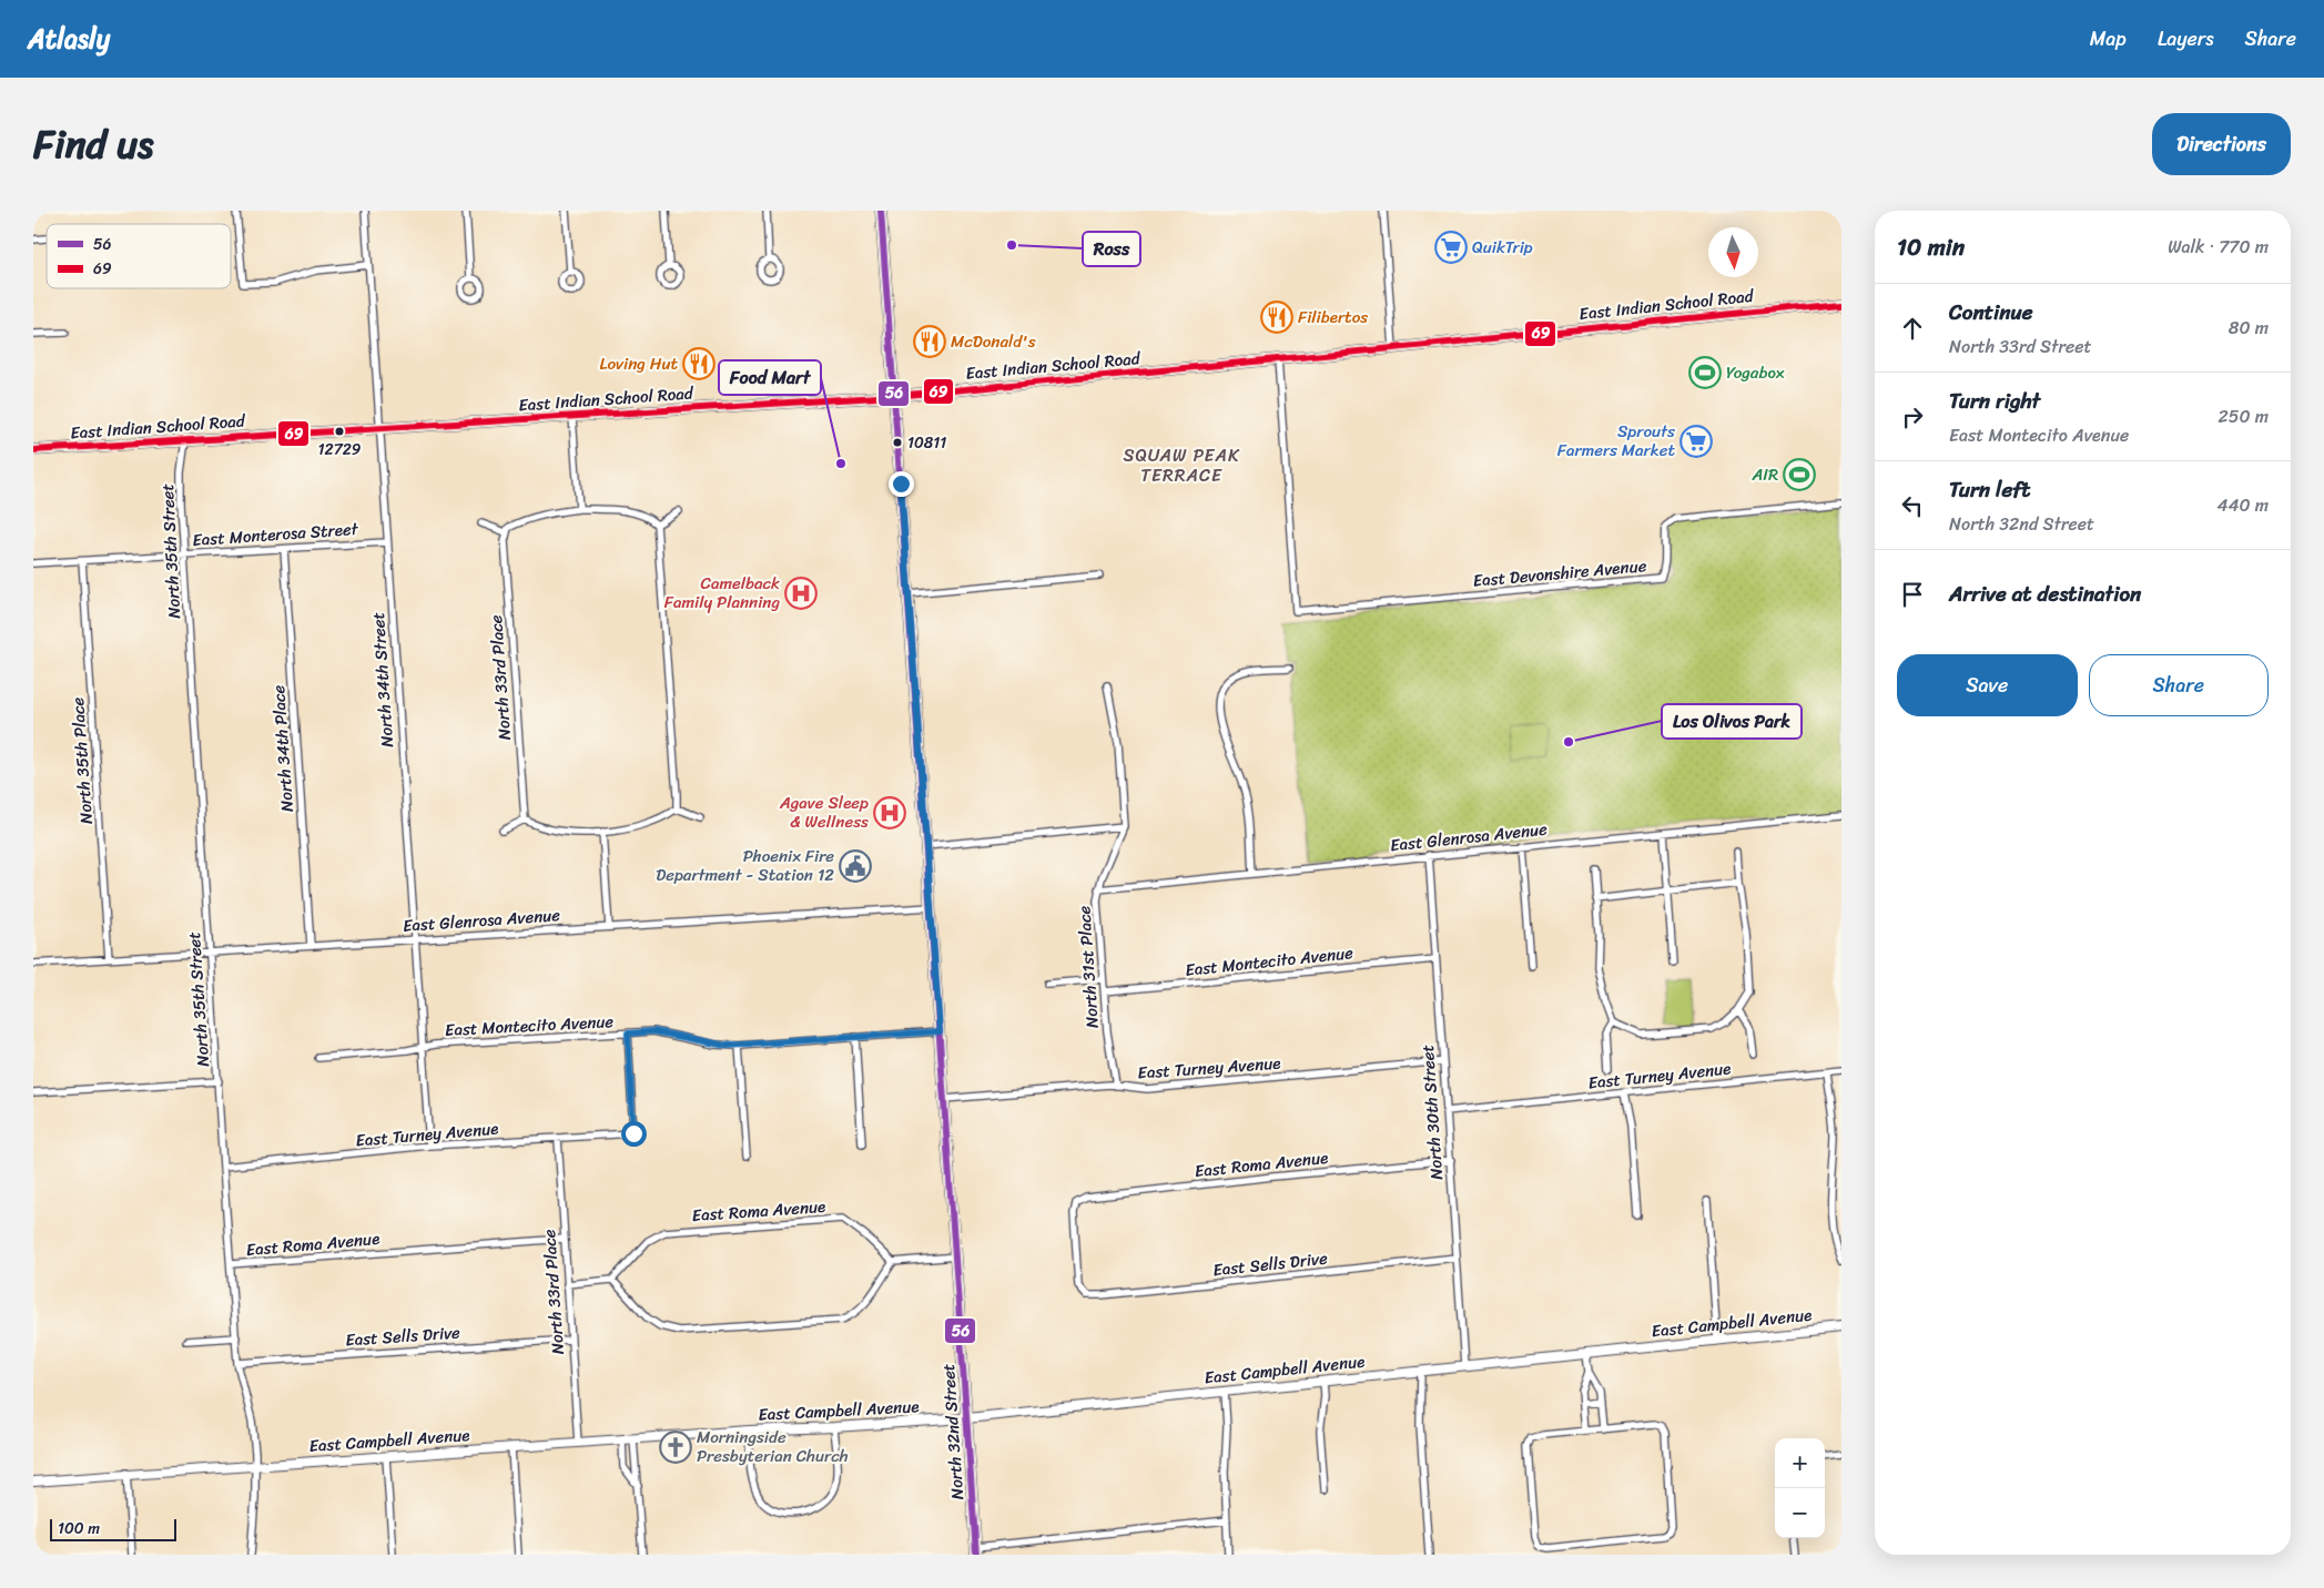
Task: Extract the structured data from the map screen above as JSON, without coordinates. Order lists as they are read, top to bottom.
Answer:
{
  "streets": {
    "main road": ["East Indian School Road", "North 32nd Street"],
    "street": [
      "East Monterosa Street",
      "North 35th Street",
      "East Devonshire Avenue",
      "North 33rd Place",
      "North 34th Street",
      "North 34th Place",
      "North 35th Place",
      "East Glenrosa Avenue",
      "East Montecito Avenue",
      "North 31st Place",
      "East Turney Avenue",
      "North 30th Street",
      "East Roma Avenue",
      "East Sells Drive",
      "East Campbell Avenue"
    ]
  },
  "crossings": [
    ["East Indian School Road", "North 35th Street"],
    ["East Indian School Road", "East Devonshire Avenue"],
    ["East Indian School Road", "North 34th Street"],
    ["East Indian School Road", "North 32nd Street"],
    ["East Monterosa Street", "North 35th Street"],
    ["East Monterosa Street", "North 34th Street"],
    ["East Monterosa Street", "North 34th Place"],
    ["East Monterosa Street", "North 35th Place"],
    ["North 35th Street", "East Glenrosa Avenue"],
    ["North 35th Street", "East Turney Avenue"],
    ["North 35th Street", "East Roma Avenue"],
    ["North 35th Street", "East Sells Drive"],
    ["North 35th Street", "East Campbell Avenue"],
    ["North 33rd Place", "East Turney Avenue"],
    ["North 33rd Place", "East Roma Avenue"],
    ["North 33rd Place", "East Sells Drive"],
    ["North 33rd Place", "East Campbell Avenue"],
    ["North 34th Street", "East Glenrosa Avenue"],
    ["North 34th Street", "East Montecito Avenue"],
    ["North 34th Street", "East Turney Avenue"],
    ["North 34th Place", "East Glenrosa Avenue"],
    ["North 35th Place", "East Glenrosa Avenue"],
    ["East Glenrosa Avenue", "North 31st Place"],
    ["East Glenrosa Avenue", "North 30th Street"],
    ["East Glenrosa Avenue", "North 32nd Street"],
    ["East Montecito Avenue", "North 31st Place"],
    ["East Montecito Avenue", "East Turney Avenue"],
    ["East Montecito Avenue", "North 30th Street"],
    ["East Montecito Avenue", "North 32nd Street"],
    ["North 31st Place", "East Turney Avenue"],
    ["East Turney Avenue", "North 30th Street"],
    ["East Turney Avenue", "North 32nd Street"],
    ["North 30th Street", "East Roma Avenue"],
    ["North 30th Street", "East Sells Drive"],
    ["North 30th Street", "East Campbell Avenue"],
    ["East Roma Avenue", "East Sells Drive"],
    ["East Campbell Avenue", "North 32nd Street"]
  ],
  "districts": ["SQUAW PEAK TERRACE"],
  "places": {
    "other": [
      "Ross",
      "12729",
      "10811",
      "Food Mart",
      "Los Olivos Park"
    ],
    "supermarket": ["QuikTrip", "Sprouts Farmers Market"],
    "restaurant": ["Filibertos", "McDonald's", "Loving Hut"],
    "sports": ["Yogabox", "AIR"],
    "hospital": ["Camelback Family Planning", "Agave Sleep & Wellness"],
    "public building": ["Phoenix Fire Department - Station 12"],
    "church": ["Morningside Presbyterian Church"]
  },
  "lines": ["transit line 56", "transit line 69"],
  "legend": ["56", "69"],
  "scale_bar": "100 m",
  "north": "bottom",
  "page": {
    "header": "Atlasly",
    "nav": ["Map", "Layers", "Share"],
    "title": "Find us",
    "buttons": [
      "Directions",
      ["Save", "Share"]
    ],
    "heading": ["10 min", "Walk · 770 m"],
    "list": [
      ["Continue", "North 33rd Street", "80 m"],
      ["Turn right", "East Montecito Avenue", "250 m"],
      ["Turn left", "North 32nd Street", "440 m"],
      "Arrive at destination"
    ],
    "map_buttons": ["+", "−"],
    "scale": "100 m"
  }
}
